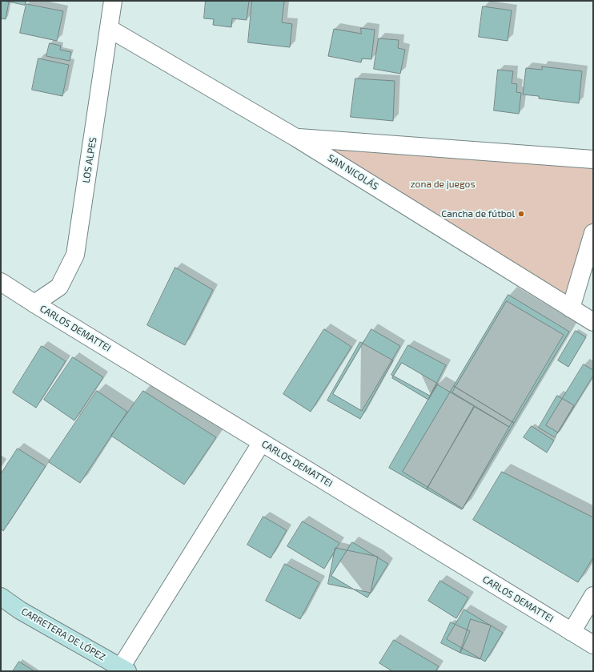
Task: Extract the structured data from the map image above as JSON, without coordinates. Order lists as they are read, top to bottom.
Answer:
{
  "streets": {
    "main road": ["CARRETERA DE LÓPEZ"],
    "street": ["LOS ALPES", "SAN NICOLÁS", "CARLOS DEMATTEI"]
  },
  "crossings": [
    ["LOS ALPES", "SAN NICOLÁS"],
    ["LOS ALPES", "CARLOS DEMATTEI"]
  ],
  "parks": ["zona de juegos"],
  "places": ["Cancha de fútbol"]
}
